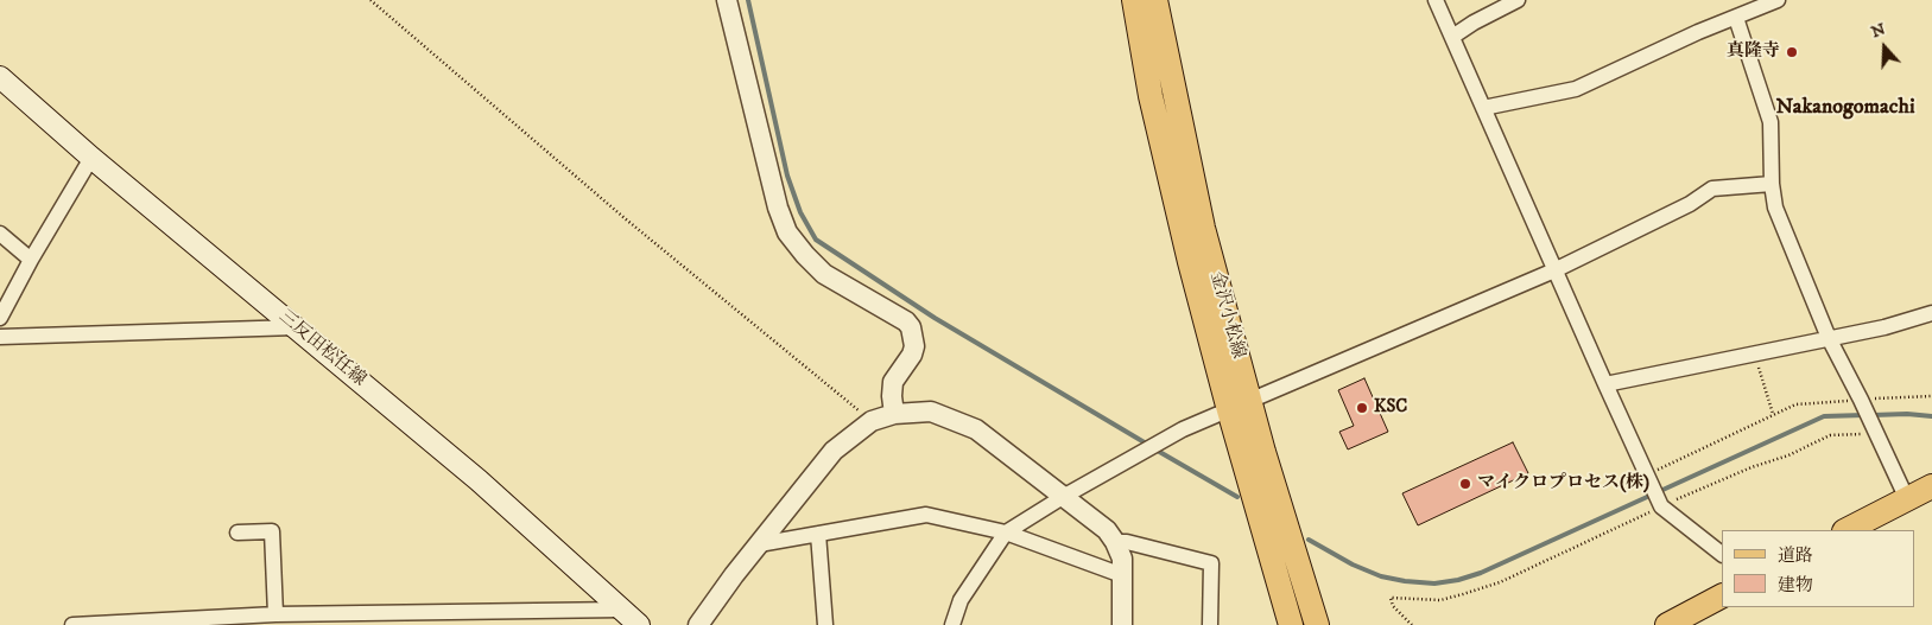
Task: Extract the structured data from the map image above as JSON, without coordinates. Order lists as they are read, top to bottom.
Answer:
{
  "streets": {
    "main road": ["金沢小松線", "三反田松任線"]
  },
  "districts": ["Nakanogomachi"],
  "places": ["真隆寺", "KSC", "マイクロプロセス(株)"],
  "legend": ["道路", "建物"],
  "north": "top"
}
